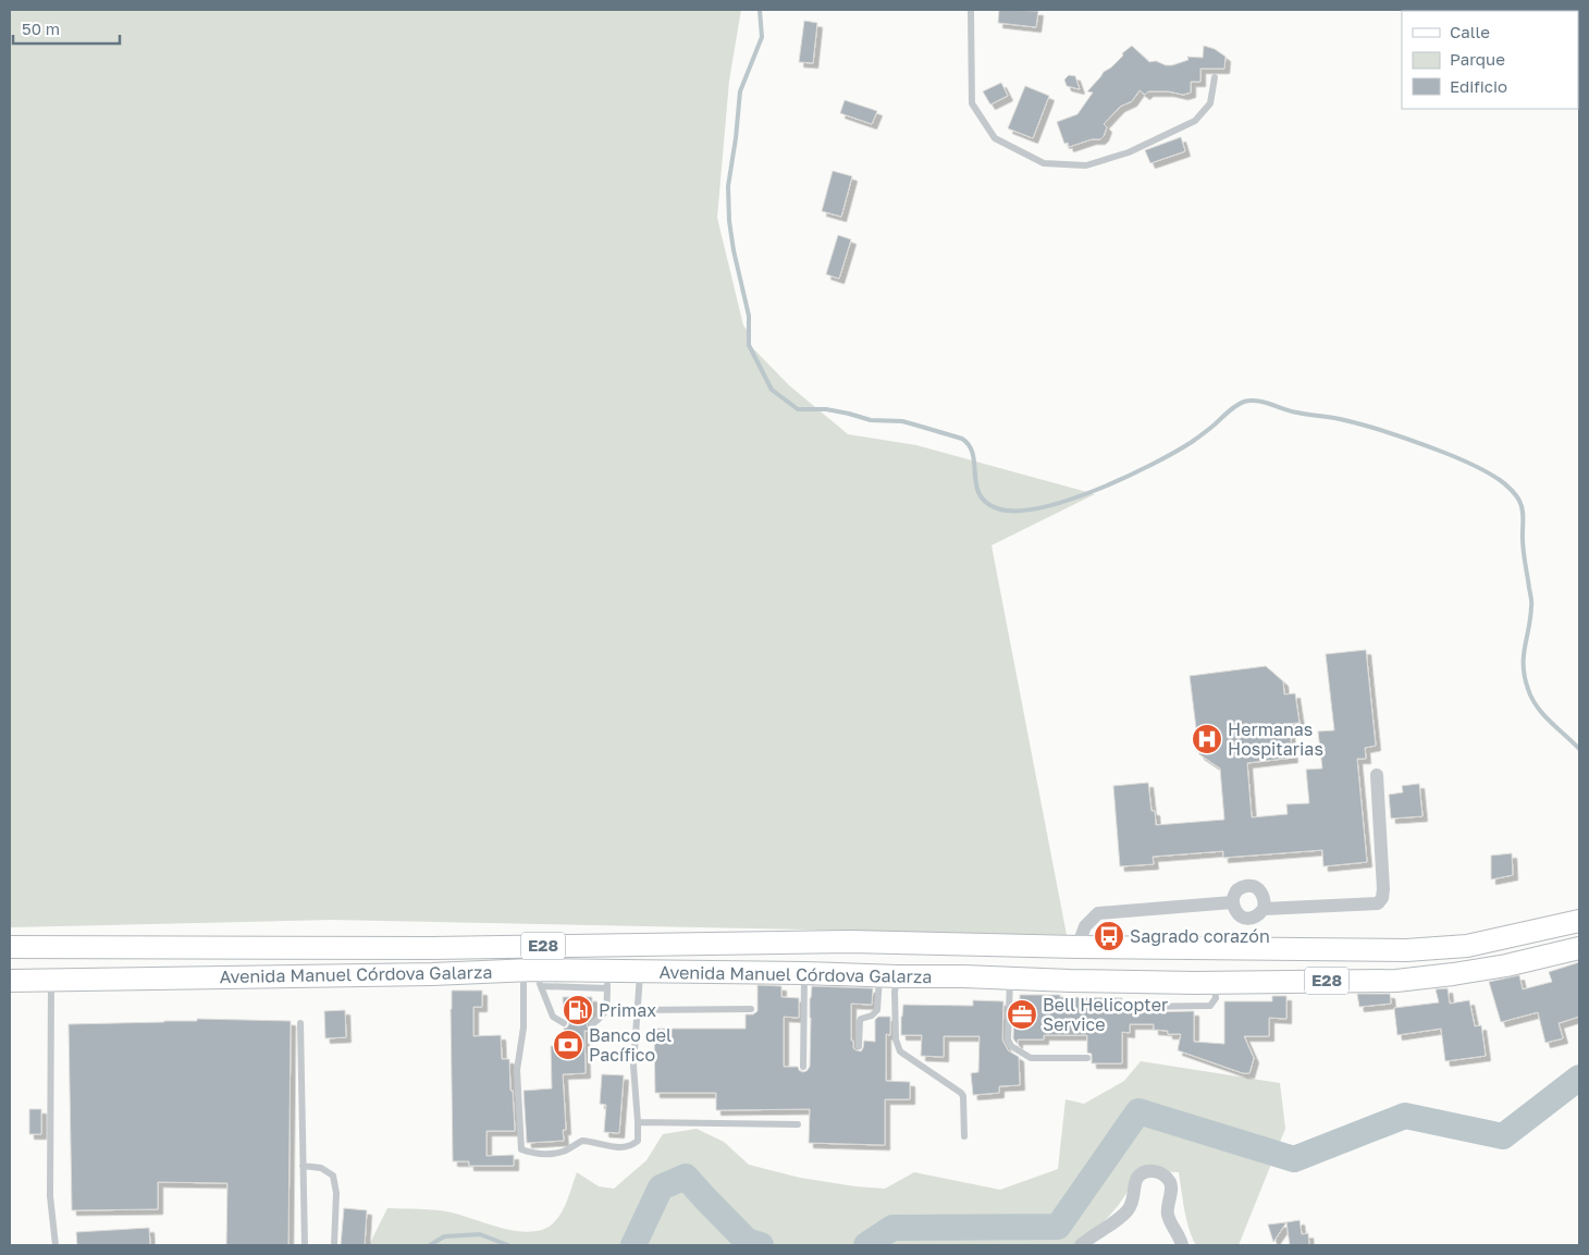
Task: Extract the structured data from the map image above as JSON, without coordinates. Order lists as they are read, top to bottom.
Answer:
{
  "streets": {
    "main road": ["E28", "Avenida Manuel Córdova Galarza"]
  },
  "places": {
    "hospital": ["Hermanas Hospitarias"],
    "bus stop": ["Sagrado corazón"],
    "fuel station": ["Primax"],
    "office": ["Bell Helicopter Service"],
    "bank": ["Banco del Pacífico"]
  },
  "legend": ["Calle", "Parque", "Edificio"],
  "scale_bar": "50 m"
}
